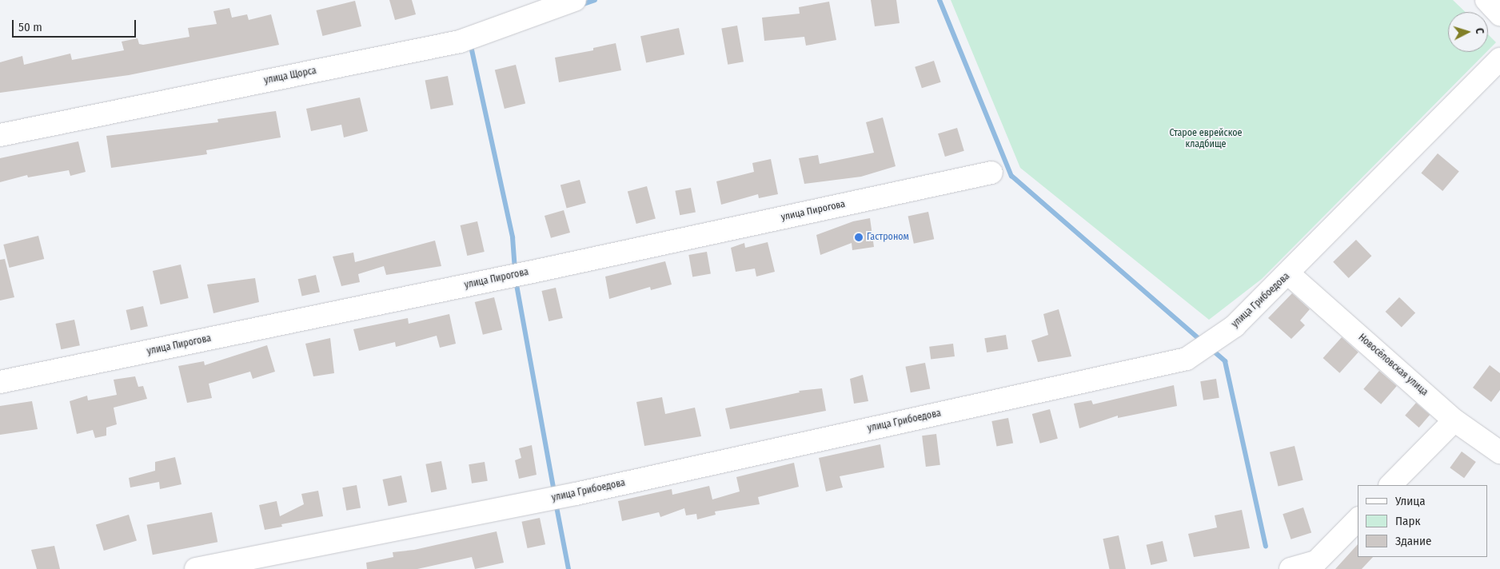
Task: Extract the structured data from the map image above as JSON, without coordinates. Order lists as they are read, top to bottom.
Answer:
{
  "streets": {
    "street": [
      "улица Щорса",
      "улица Пирогова",
      "улица Грибоедова",
      "Новосёловская улица"
    ]
  },
  "crossings": [
    ["улица Грибоедова", "Новосёловская улица"]
  ],
  "parks": ["Старое еврейское кладбище"],
  "places": ["Гастроном"],
  "legend": ["Улица", "Парк", "Здание"],
  "scale_bar": "50 m",
  "north": "right"
}
